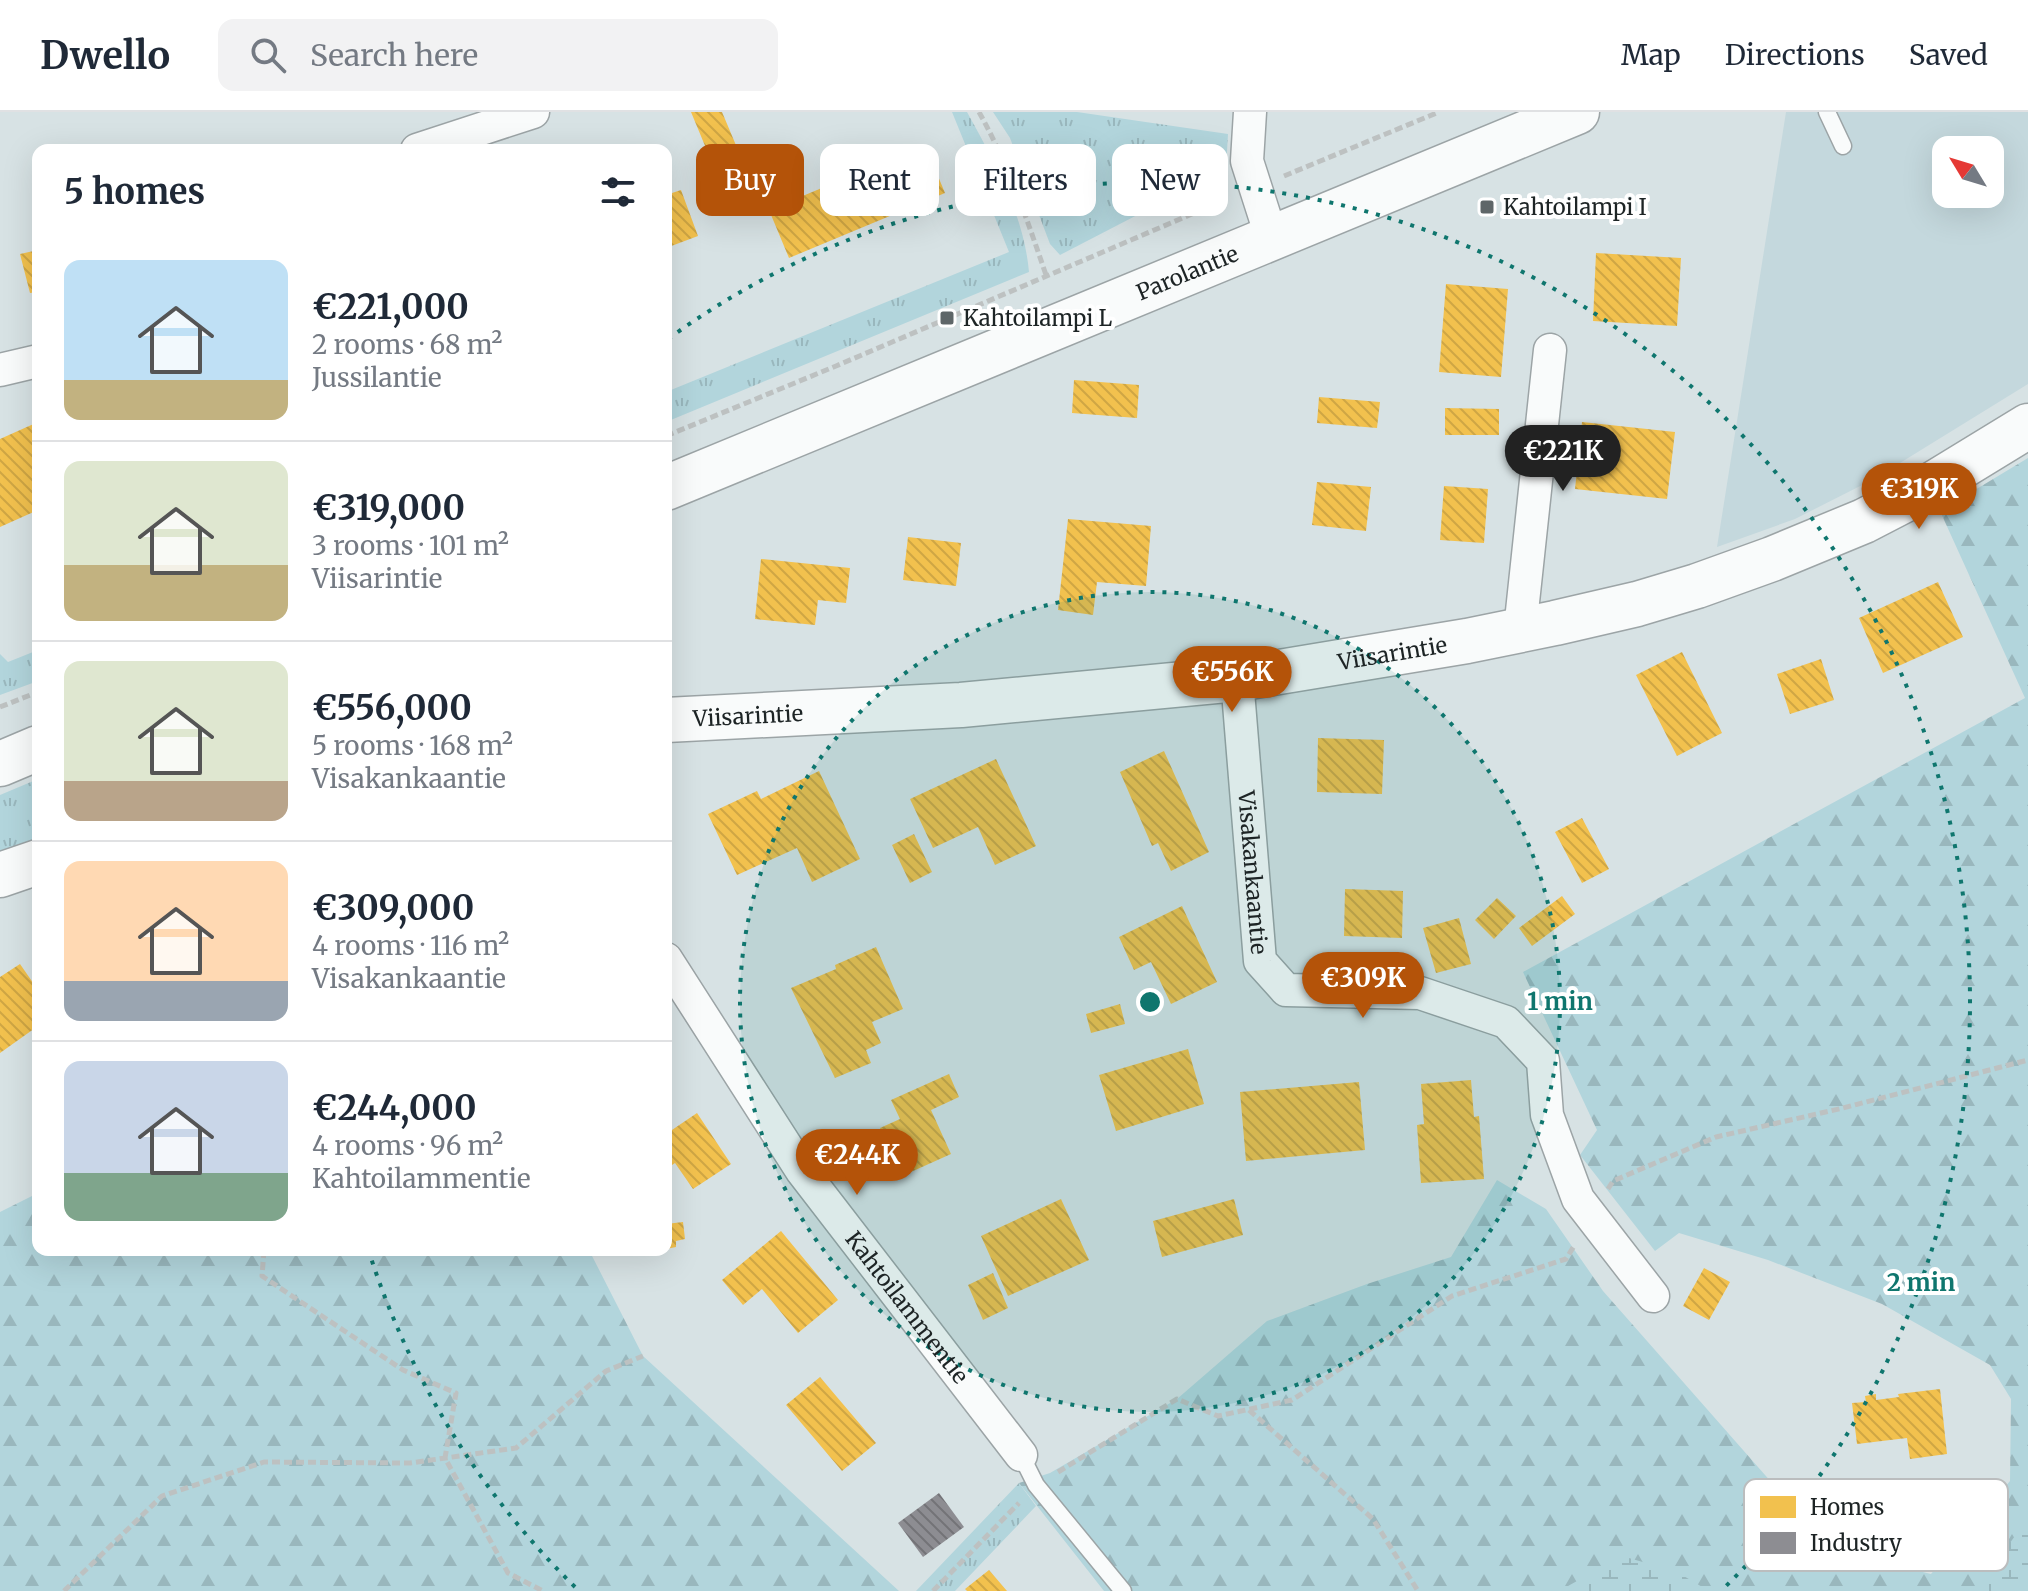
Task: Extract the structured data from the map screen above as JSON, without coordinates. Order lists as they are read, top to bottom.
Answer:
{
  "streets": {
    "street": [
      "Parolantie",
      "Viisarintie",
      "Visakankaantie",
      "Kahtoilammentie"
    ]
  },
  "crossings": [
    ["Viisarintie", "Visakankaantie"]
  ],
  "places": {
    "transit": ["Kahtoilampi I", "Kahtoilampi L"]
  },
  "legend": ["Homes", "Industry"],
  "north": "top left",
  "page": {
    "header": "Dwello",
    "search": "Search here",
    "nav": ["Map", "Directions", "Saved"],
    "chip": [
      "Buy",
      "Rent",
      "Filters",
      "New"
    ],
    "heading": "5 homes",
    "list": [
      {
        "name": "€221,000",
        "note": "2 rooms · 68 m² · Jussilantie"
      },
      {
        "name": "€319,000",
        "note": "3 rooms · 101 m² · Viisarintie"
      },
      {
        "name": "€556,000",
        "note": "5 rooms · 168 m² · Visakankaantie"
      },
      {
        "name": "€309,000",
        "note": "4 rooms · 116 m² · Visakankaantie"
      },
      {
        "name": "€244,000",
        "note": "4 rooms · 96 m² · Kahtoilammentie"
      }
    ],
    "price": [
      "€221K",
      "€319K",
      "€556K",
      "€309K",
      "€244K"
    ]
  },
  "rings": ["1 min", "2 min"]
}
